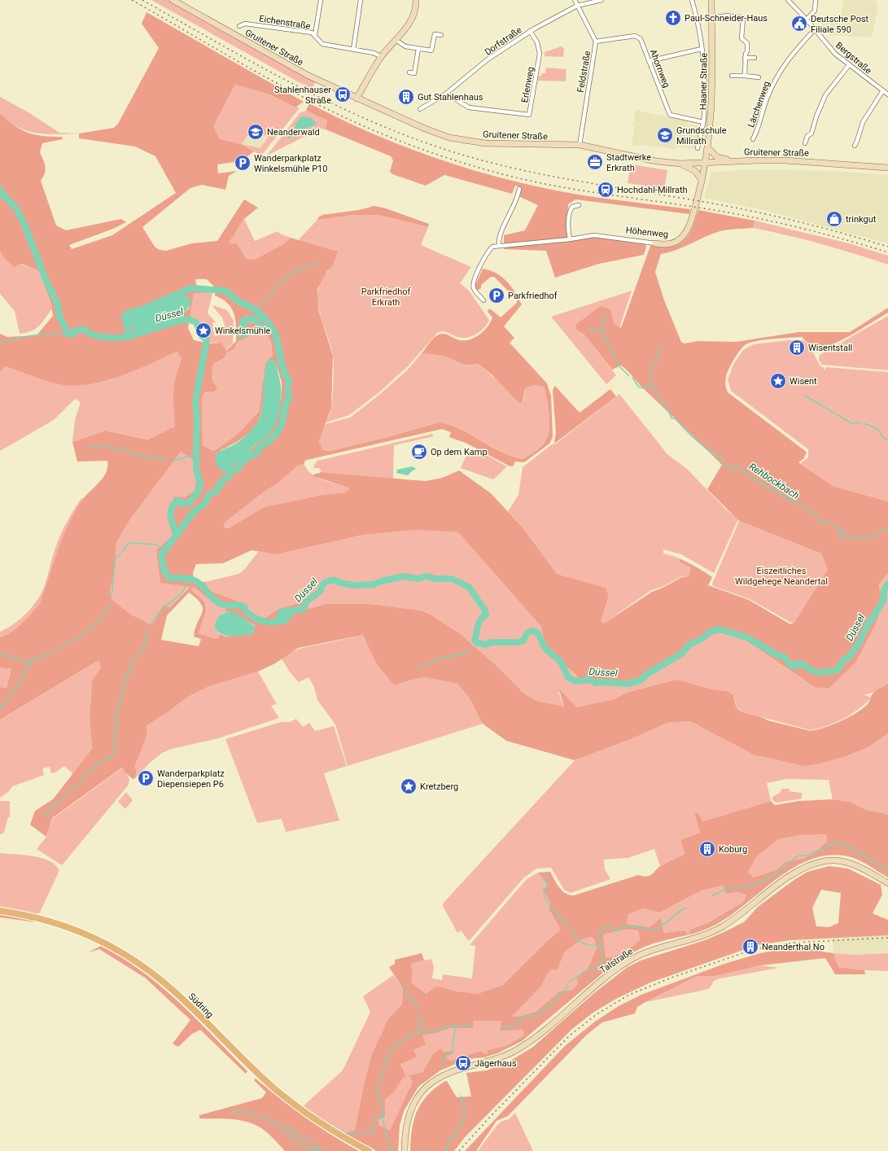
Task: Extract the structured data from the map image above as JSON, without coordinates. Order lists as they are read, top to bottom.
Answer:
{
  "streets": {
    "main road": [
      "Gruitener Straße",
      "Haaner Straße",
      "Höhenweg",
      "Talstraße",
      "Südring"
    ],
    "street": [
      "Eichenstraße",
      "Dorfstraße",
      "Bergstraße",
      "Ahornweg",
      "Feldstraße",
      "Erlenweg",
      "Lärchenweg"
    ]
  },
  "crossings": [
    ["Dorfstraße", "Feldstraße"],
    ["Dorfstraße", "Erlenweg"],
    ["Gruitener Straße", "Feldstraße"],
    ["Gruitener Straße", "Haaner Straße"],
    ["Gruitener Straße", "Höhenweg"],
    ["Bergstraße", "Lärchenweg"],
    ["Ahornweg", "Feldstraße"],
    ["Haaner Straße", "Höhenweg"]
  ],
  "water": ["Düssel", "Rehbockbach"],
  "parks": ["Parkfriedhof Erkrath", "Eiszeitliches Wildgehege Neandertal"],
  "places": {
    "church": ["Paul-Schneider-Haus"],
    "public building": ["Deutsche Post Filiale 590"],
    "bus stop": ["Stahlenhauser Straße", "Jägerhaus"],
    "building": [
      "Gut Stahlenhaus",
      "Wisentstall",
      "Koburg",
      "Neanderthal No"
    ],
    "school or university": ["Neanderwald", "Grundschule Millrath"],
    "office": ["Stadtwerke Erkrath"],
    "parking": ["Wanderparkplatz Winkelsmühle P10", "Parkfriedhof", "Wanderparkplatz Diepensiepen P6"],
    "station": ["Hochdahl-Millrath"],
    "shop": ["trinkgut"],
    "place": ["Winkelsmühle", "Wisent", "Kretzberg"],
    "cafe": ["Op dem Kamp"]
  }
}
